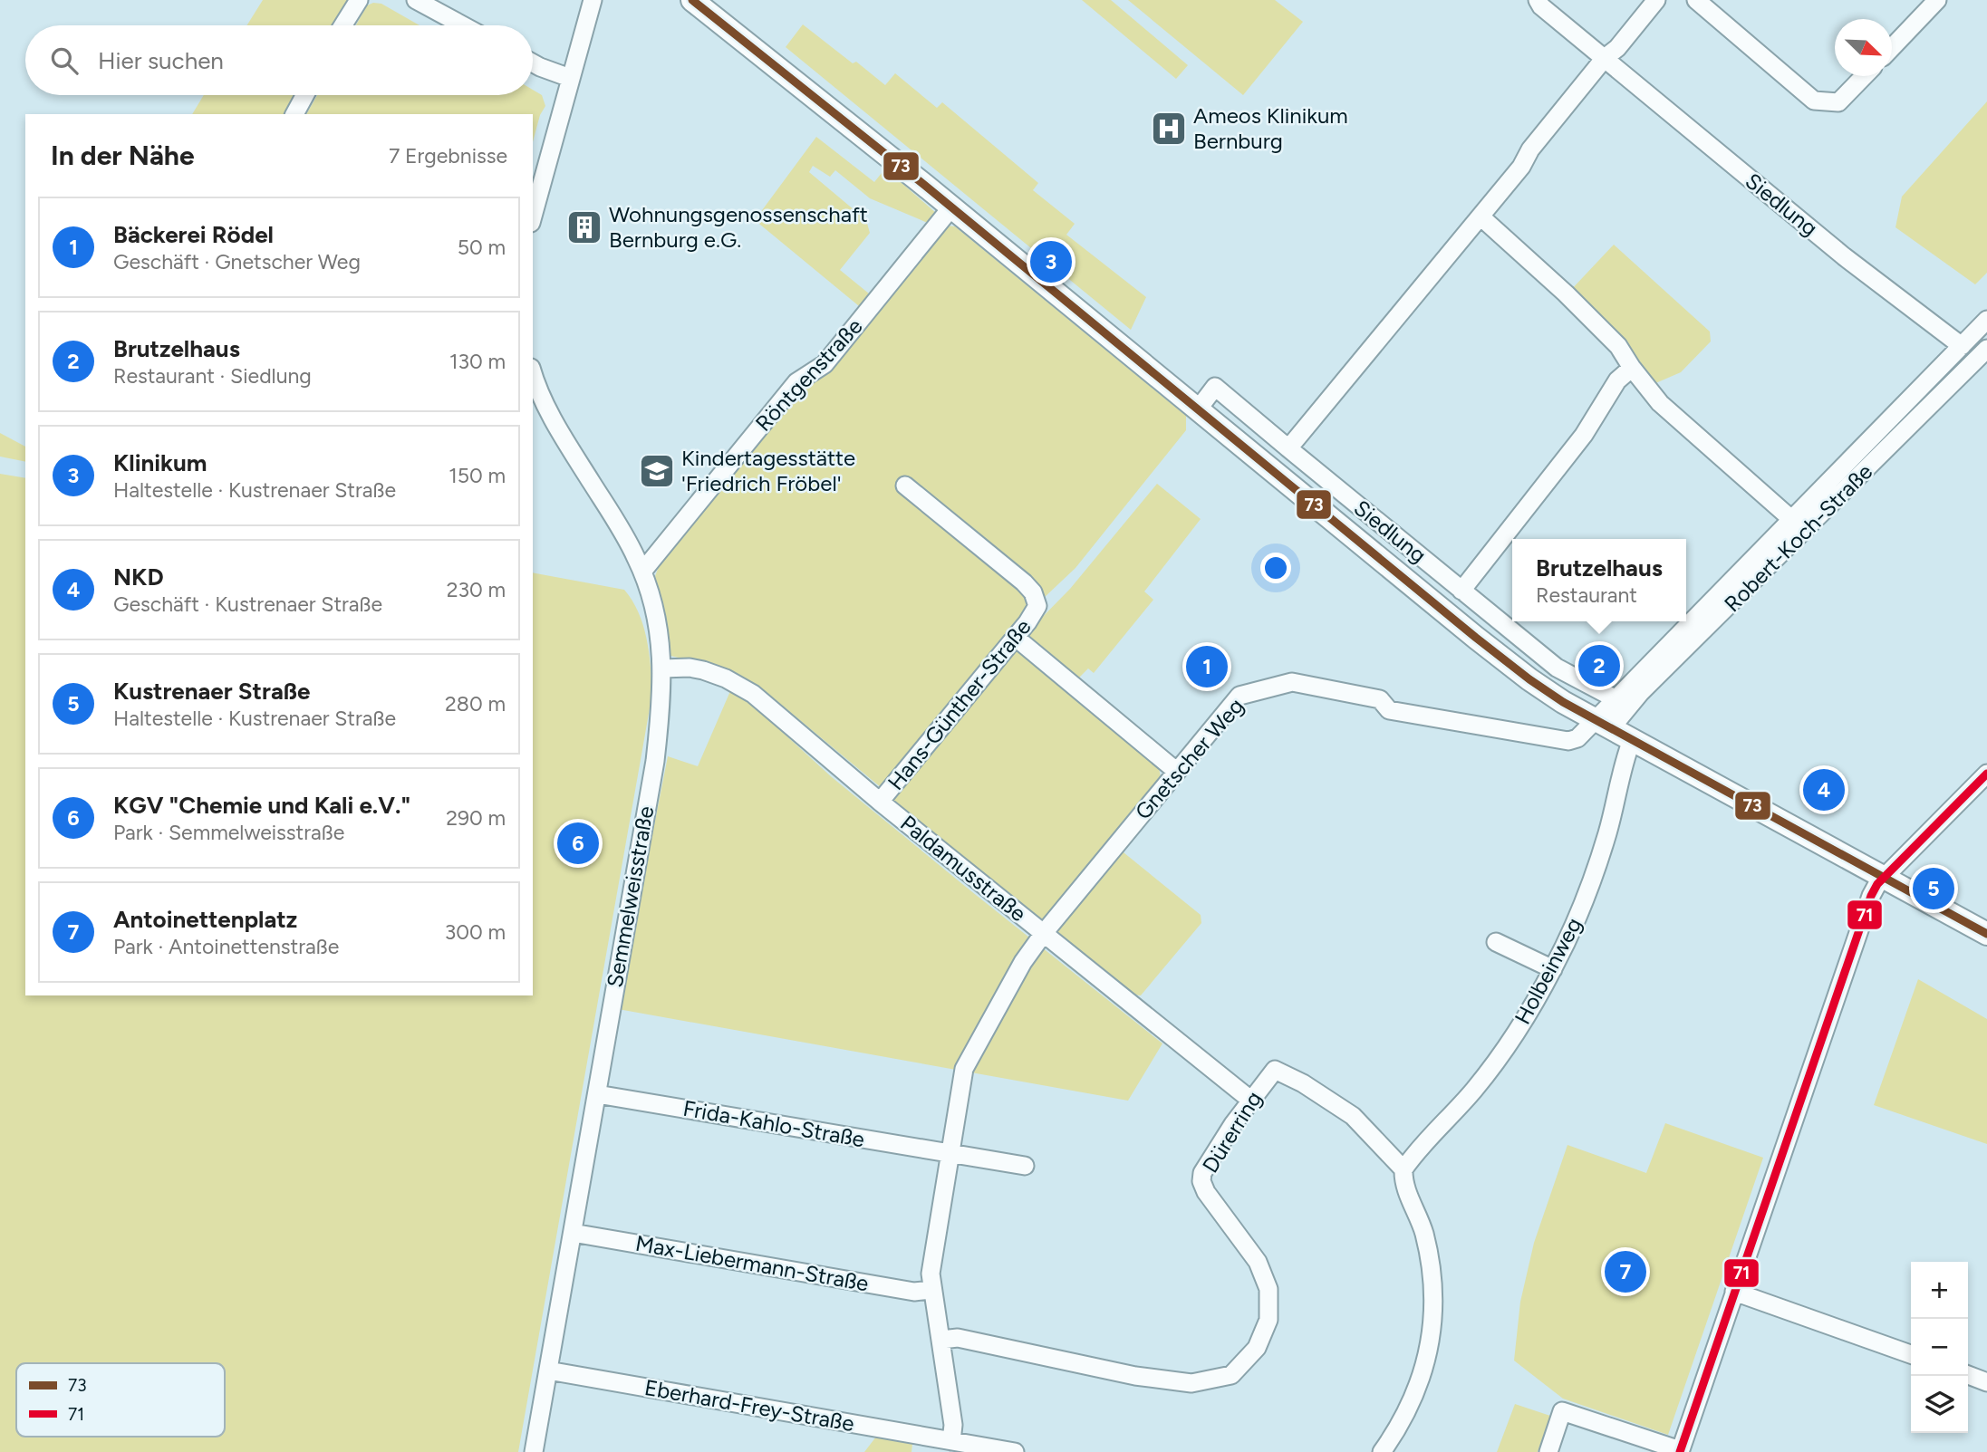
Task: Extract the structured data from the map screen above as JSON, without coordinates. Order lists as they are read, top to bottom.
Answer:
{
  "streets": {
    "street": [
      "Siedlung",
      "Röntgenstraße",
      "Robert-Koch-Straße",
      "Hans-Günther-Straße",
      "Gnetscher Weg",
      "Paldamusstraße",
      "Semmelweisstraße",
      "Holbeinweg",
      "Frida-Kahlo-Straße",
      "Dürerring",
      "Max-Liebermann-Straße",
      "Eberhard-Frey-Straße"
    ]
  },
  "crossings": [
    ["Röntgenstraße", "Semmelweisstraße"],
    ["Hans-Günther-Straße", "Paldamusstraße"],
    ["Gnetscher Weg", "Paldamusstraße"],
    ["Gnetscher Weg", "Frida-Kahlo-Straße"],
    ["Gnetscher Weg", "Dürerring"],
    ["Gnetscher Weg", "Max-Liebermann-Straße"],
    ["Gnetscher Weg", "Eberhard-Frey-Straße"],
    ["Paldamusstraße", "Semmelweisstraße"],
    ["Paldamusstraße", "Dürerring"],
    ["Semmelweisstraße", "Frida-Kahlo-Straße"],
    ["Semmelweisstraße", "Max-Liebermann-Straße"],
    ["Semmelweisstraße", "Eberhard-Frey-Straße"],
    ["Holbeinweg", "Dürerring"]
  ],
  "places": {
    "hospital": ["Ameos Klinikum Bernburg"],
    "building": ["Wohnungsgenossenschaft Bernburg e.G."],
    "school or university": ["Kindertagesstätte 'Friedrich Fröbel'"]
  },
  "lines": ["transit line 73", "transit line 71"],
  "legend": ["73", "71"],
  "north": "bottom right",
  "page": {
    "search": "Hier suchen",
    "heading": ["In der Nähe", "7 Ergebnisse"],
    "list": [
      {
        "mark": "1",
        "name": "Bäckerei Rödel",
        "note": "Geschäft · Gnetscher Weg",
        "value": "50 m"
      },
      {
        "mark": "2",
        "name": "Brutzelhaus",
        "note": "Restaurant · Siedlung",
        "value": "130 m"
      },
      {
        "mark": "3",
        "name": "Klinikum",
        "note": "Haltestelle · Kustrenaer Straße",
        "value": "150 m"
      },
      {
        "mark": "4",
        "name": "NKD",
        "note": "Geschäft · Kustrenaer Straße",
        "value": "230 m"
      },
      {
        "mark": "5",
        "name": "Kustrenaer Straße",
        "note": "Haltestelle · Kustrenaer Straße",
        "value": "280 m"
      },
      {
        "mark": "6",
        "name": "KGV \"Chemie und Kali e.V.\"",
        "note": "Park · Semmelweisstraße",
        "value": "290 m"
      },
      {
        "mark": "7",
        "name": "Antoinettenplatz",
        "note": "Park · Antoinettenstraße",
        "value": "300 m"
      }
    ],
    "pins": [
      "3",
      "2",
      "1",
      "4",
      "6",
      "5",
      "7"
    ],
    "popup": ["Brutzelhaus", "Restaurant"],
    "map_buttons": ["+", "−"]
  }
}
